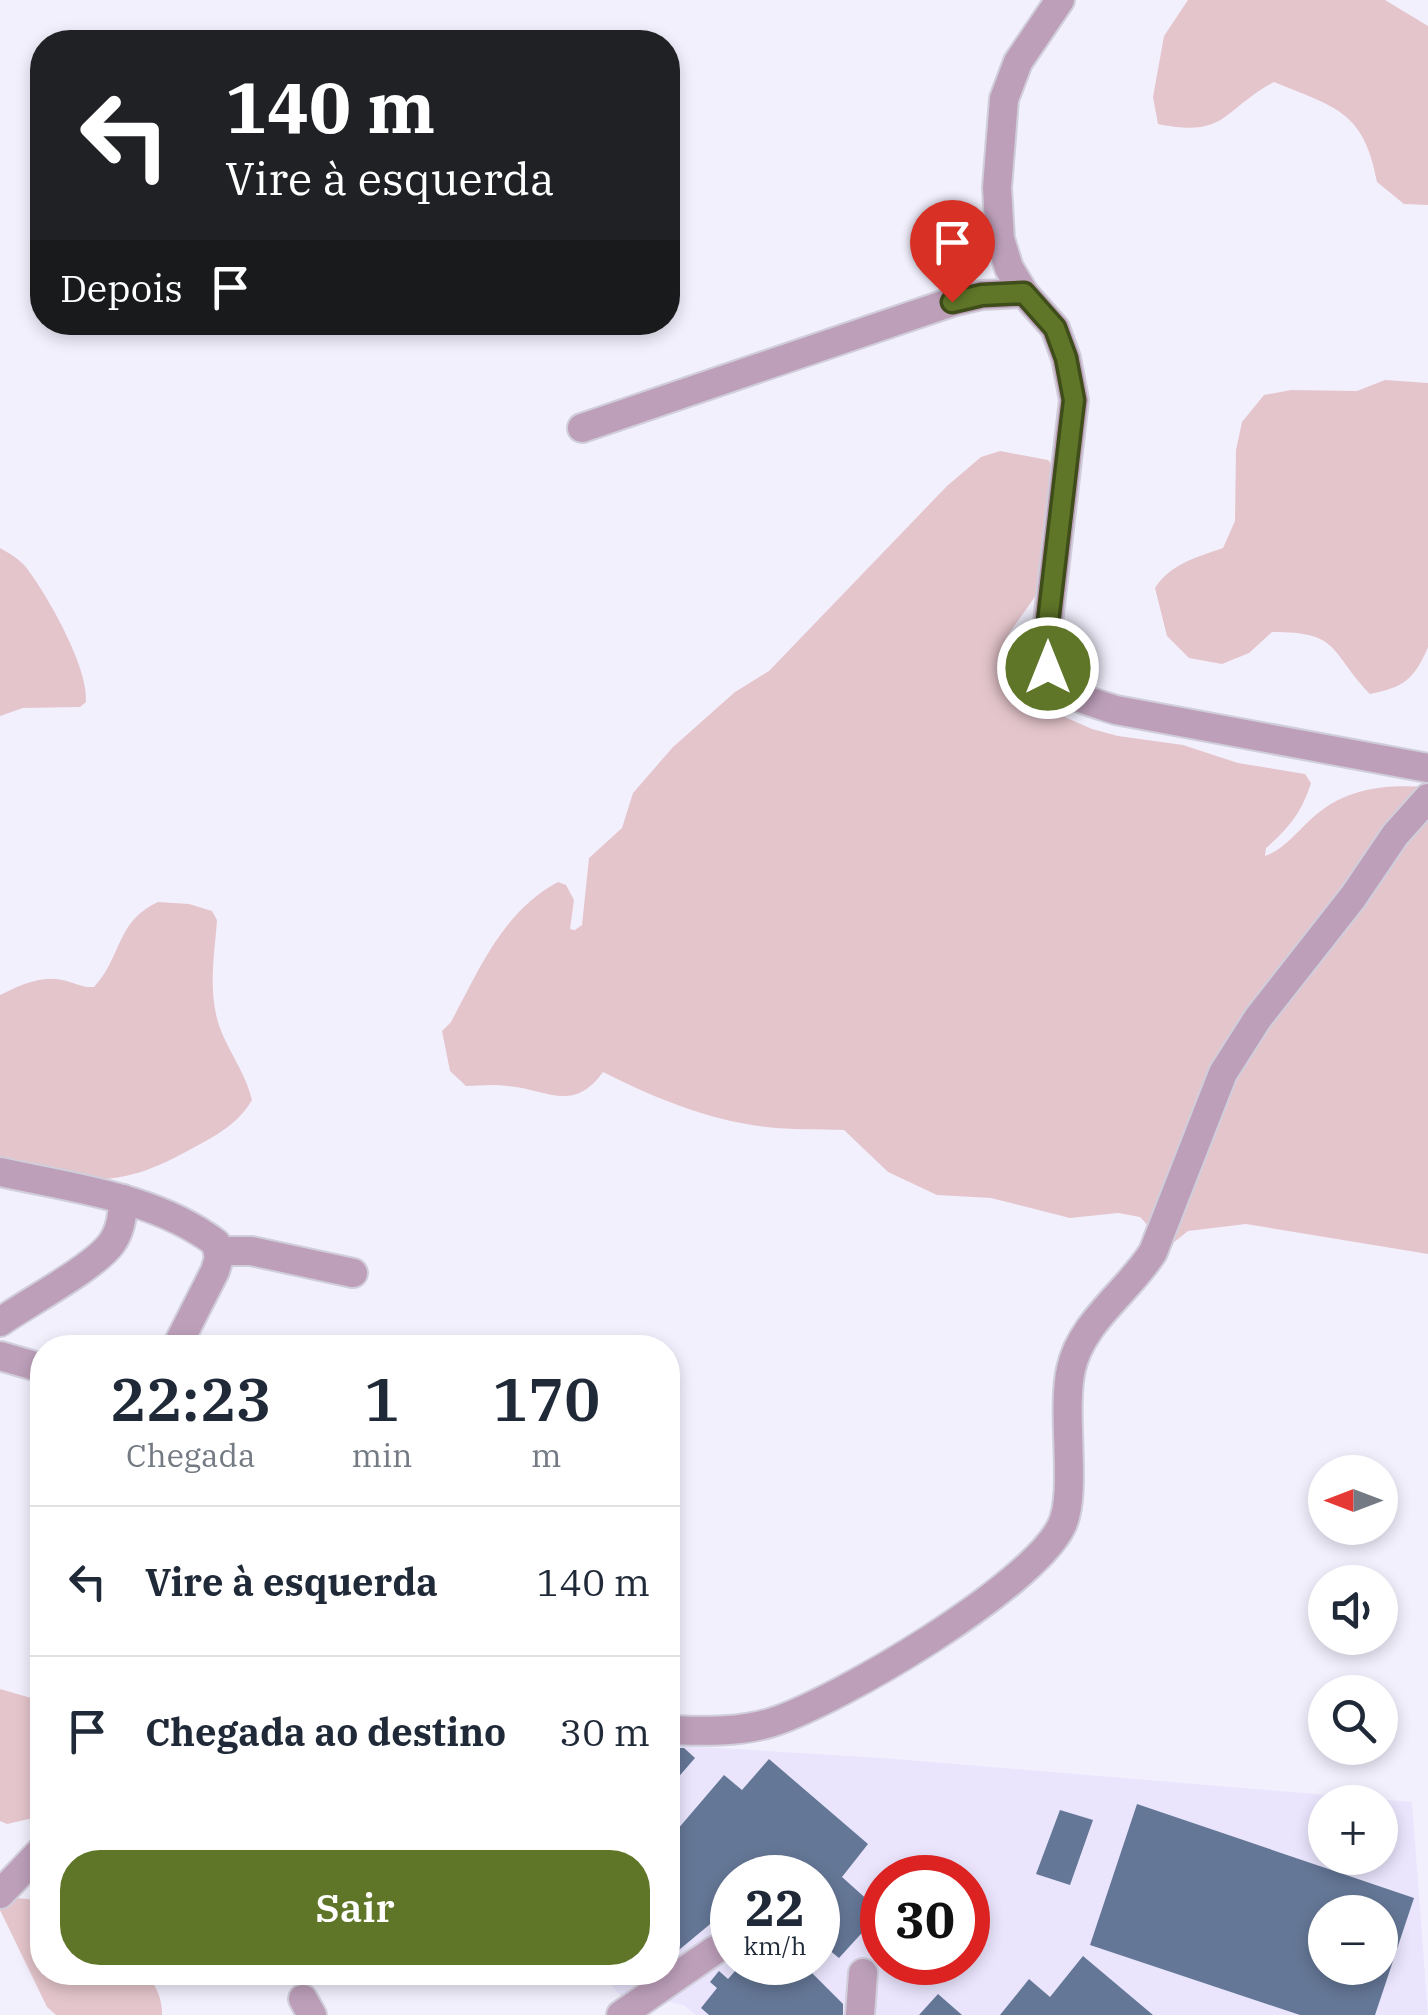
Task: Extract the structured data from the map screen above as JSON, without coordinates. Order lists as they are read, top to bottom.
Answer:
{
  "north": "left",
  "page": {
    "turn": ["140 m", "Vire à esquerda"],
    "then": "Depois",
    "eta": [
      "22:23",
      "Chegada",
      "1",
      "min",
      "170",
      "m"
    ],
    "map_buttons": ["+", "−"],
    "list": [
      {
        "name": "Vire à esquerda",
        "value": "140 m"
      },
      {
        "name": "Chegada ao destino",
        "value": "30 m"
      }
    ],
    "buttons": "Sair",
    "speed": "22 km/h",
    "limit": "30"
  }
}
